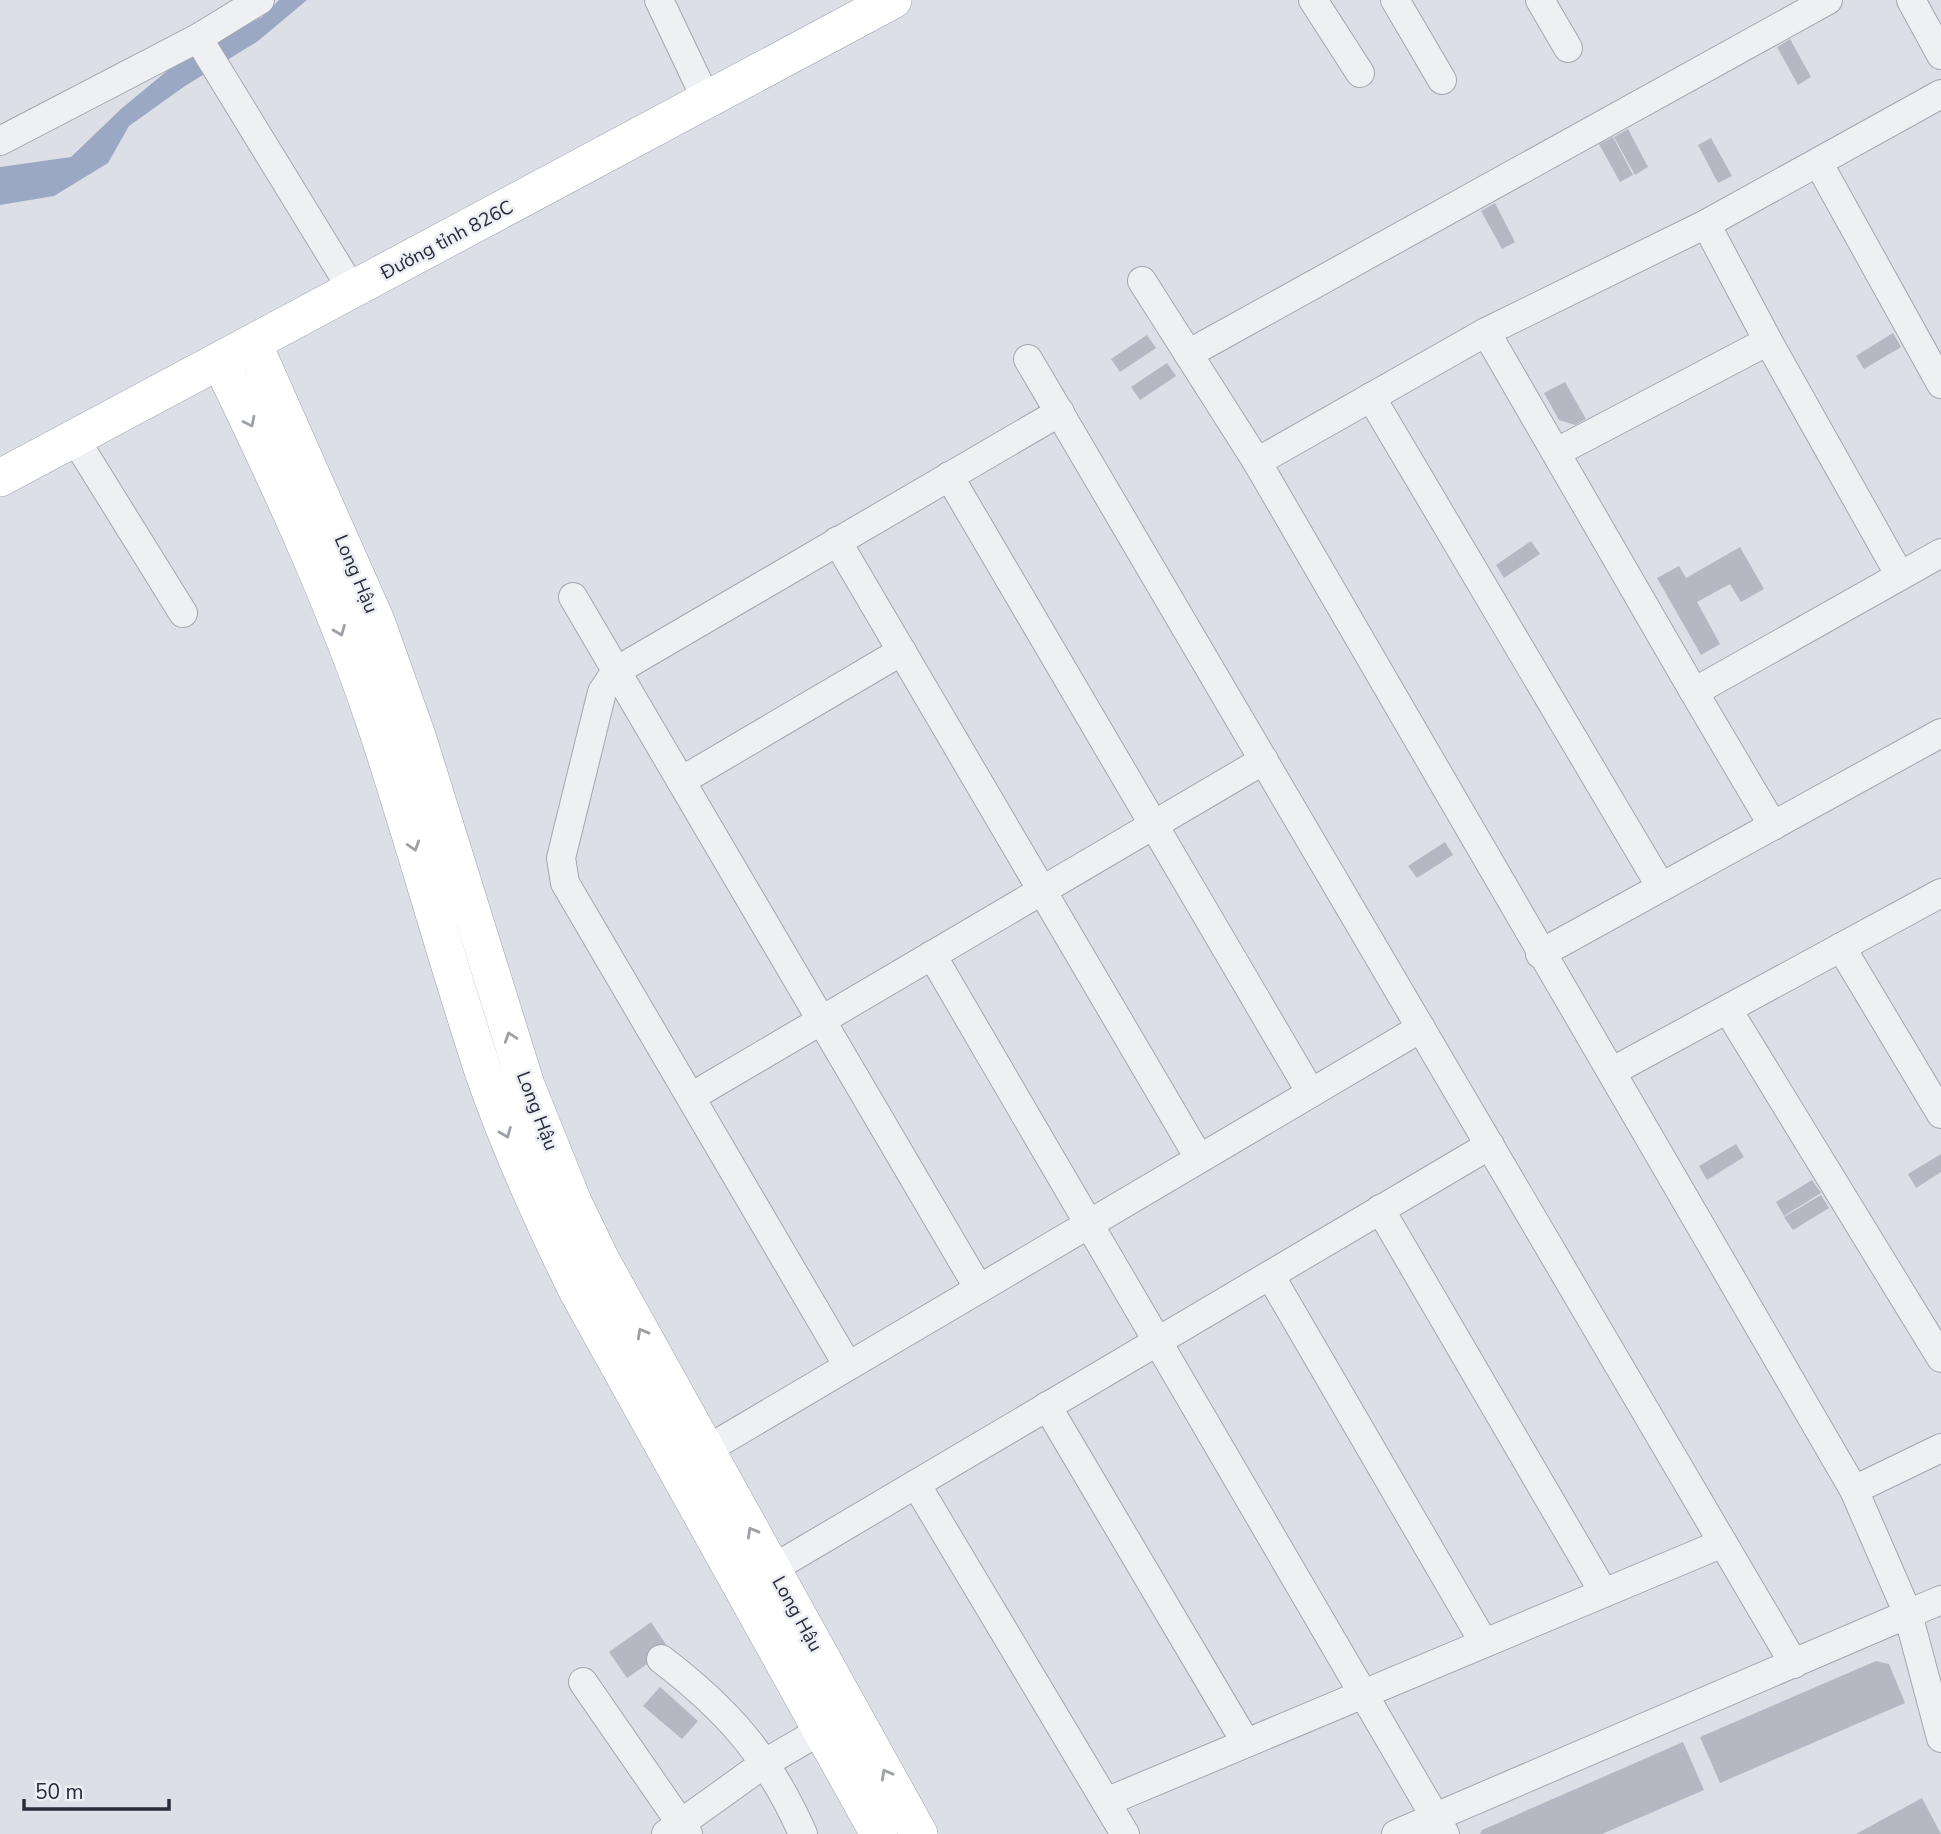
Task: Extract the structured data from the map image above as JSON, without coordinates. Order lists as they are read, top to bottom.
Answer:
{
  "streets": {
    "main road": ["Đường tỉnh 826C", "Long Hậu"]
  },
  "crossings": [
    ["Đường tỉnh 826C", "Long Hậu"]
  ],
  "scale_bar": "50 m"
}
